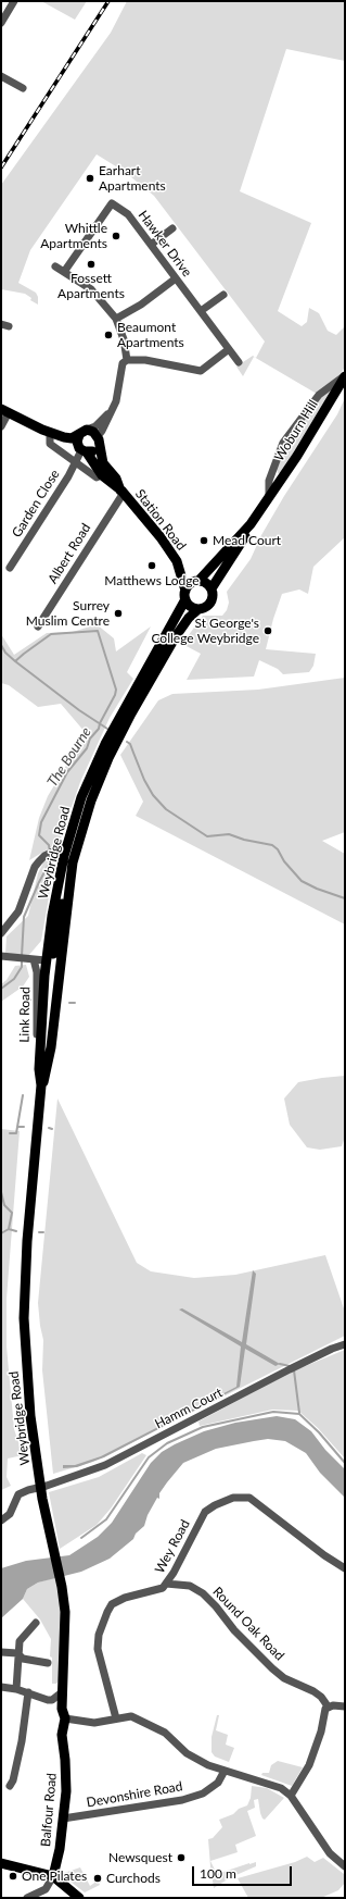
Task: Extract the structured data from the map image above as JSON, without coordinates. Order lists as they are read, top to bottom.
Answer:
{
  "streets": {
    "main road": [
      "Woburn Hill",
      "Station Road",
      "Weybridge Road",
      "Balfour Road"
    ],
    "street": [
      "Hawker Drive",
      "Garden Close",
      "Albert Road",
      "Link Road",
      "Hamm Court",
      "Wey Road",
      "Round Oak Road",
      "Devonshire Road"
    ]
  },
  "crossings": [
    ["Woburn Hill", "Station Road"],
    ["Woburn Hill", "Weybridge Road"],
    ["Garden Close", "Station Road"],
    ["Station Road", "Albert Road"],
    ["Station Road", "Weybridge Road"],
    ["Weybridge Road", "Link Road"],
    ["Weybridge Road", "Hamm Court"],
    ["Weybridge Road", "Balfour Road"],
    ["Wey Road", "Round Oak Road"],
    ["Devonshire Road", "Balfour Road"]
  ],
  "water": ["The Bourne"],
  "places": [
    "Earhart Apartments",
    "Whittle Apartments",
    "Fossett Apartments",
    "Beaumont Apartments",
    "Mead Court",
    "Matthews Lodge",
    "Surrey Muslim Centre",
    "St George's College Weybridge",
    "Newsquest",
    "One Pilates",
    "Curchods"
  ],
  "scale_bar": "100 m"
}
